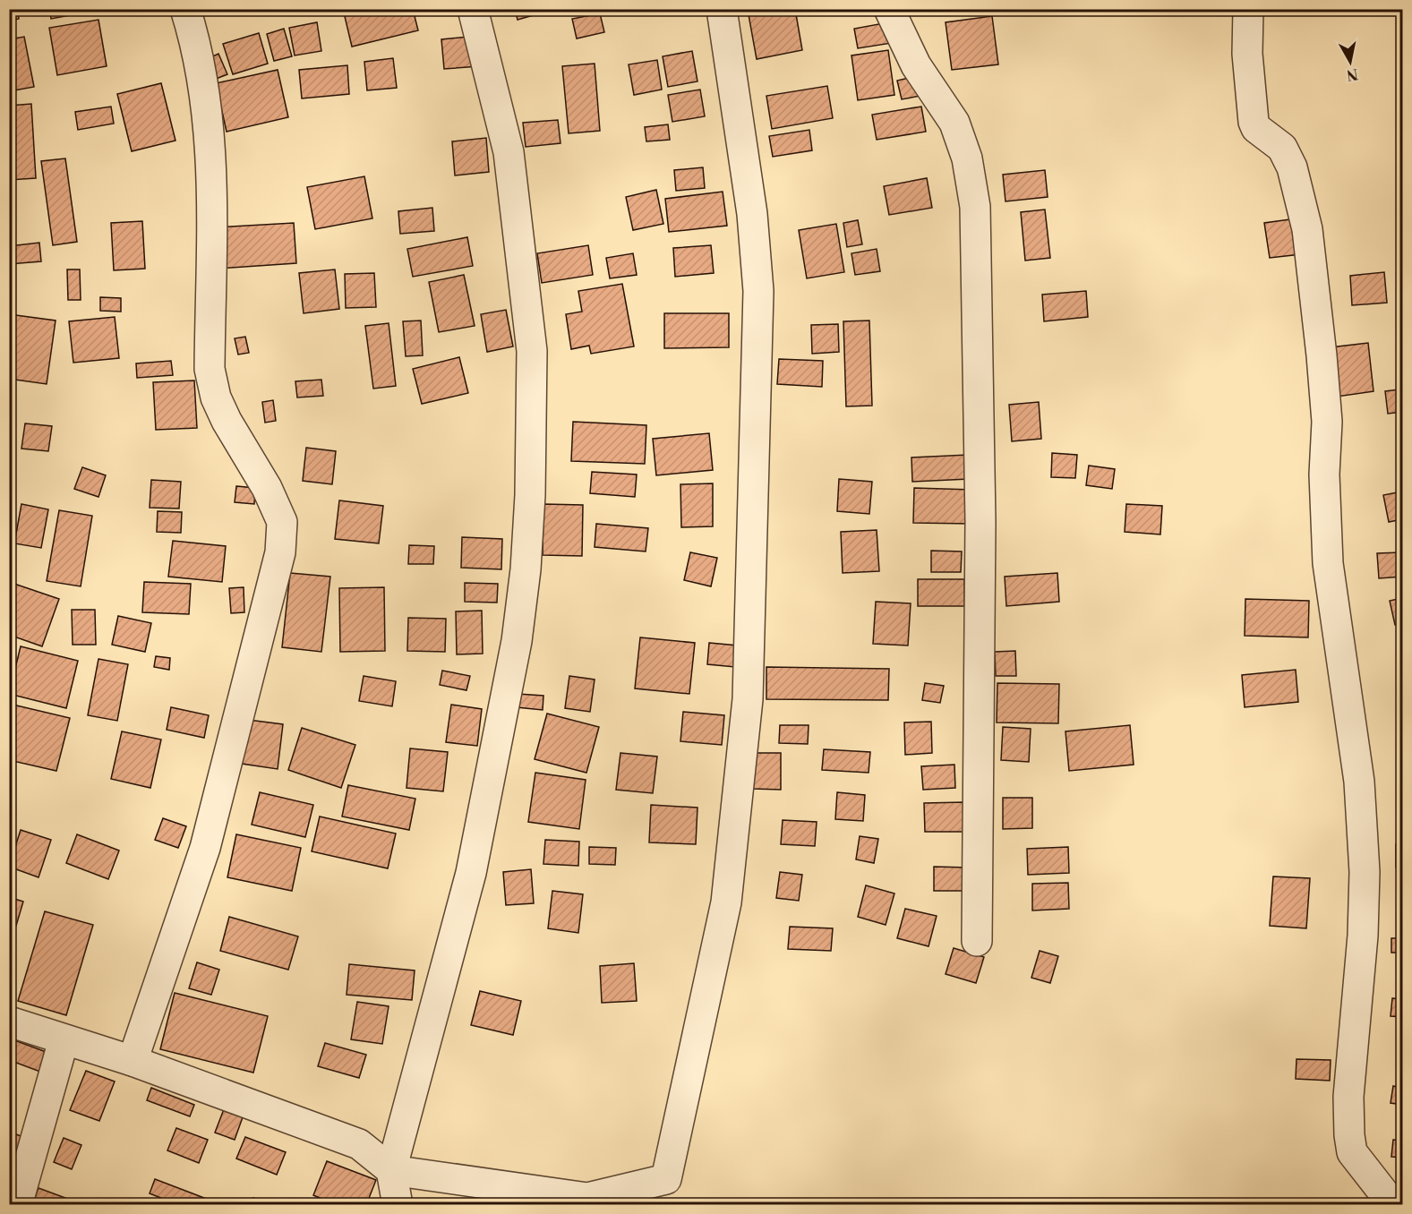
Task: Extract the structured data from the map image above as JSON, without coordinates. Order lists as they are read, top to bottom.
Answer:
{
  "north": "bottom"
}
